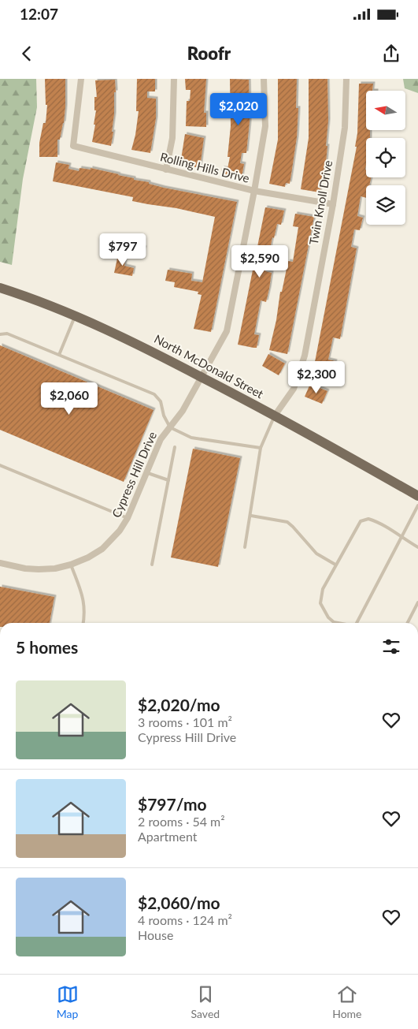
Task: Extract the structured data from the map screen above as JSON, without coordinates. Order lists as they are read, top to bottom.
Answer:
{
  "streets": {
    "main road": ["North McDonald Street"],
    "street": ["Rolling Hills Drive", "Twin Knoll Drive", "Cypress Hill Drive"]
  },
  "crossings": [
    ["Rolling Hills Drive", "Twin Knoll Drive"],
    ["Rolling Hills Drive", "Cypress Hill Drive"],
    ["Twin Knoll Drive", "North McDonald Street"],
    ["North McDonald Street", "Cypress Hill Drive"]
  ],
  "north": "left",
  "page": {
    "status": "12:07",
    "header": "Roofr",
    "price": [
      "$2,020",
      "$797",
      "$2,590",
      "$2,300",
      "$2,060"
    ],
    "heading": "5 homes",
    "list": [
      {
        "name": "$2,020/mo",
        "note": "3 rooms · 101 m² · Cypress Hill Drive"
      },
      {
        "name": "$797/mo",
        "note": "2 rooms · 54 m² · Apartment"
      },
      {
        "name": "$2,060/mo",
        "note": "4 rooms · 124 m² · House"
      }
    ],
    "tabs": ["Map", "Saved", "Home"]
  }
}
